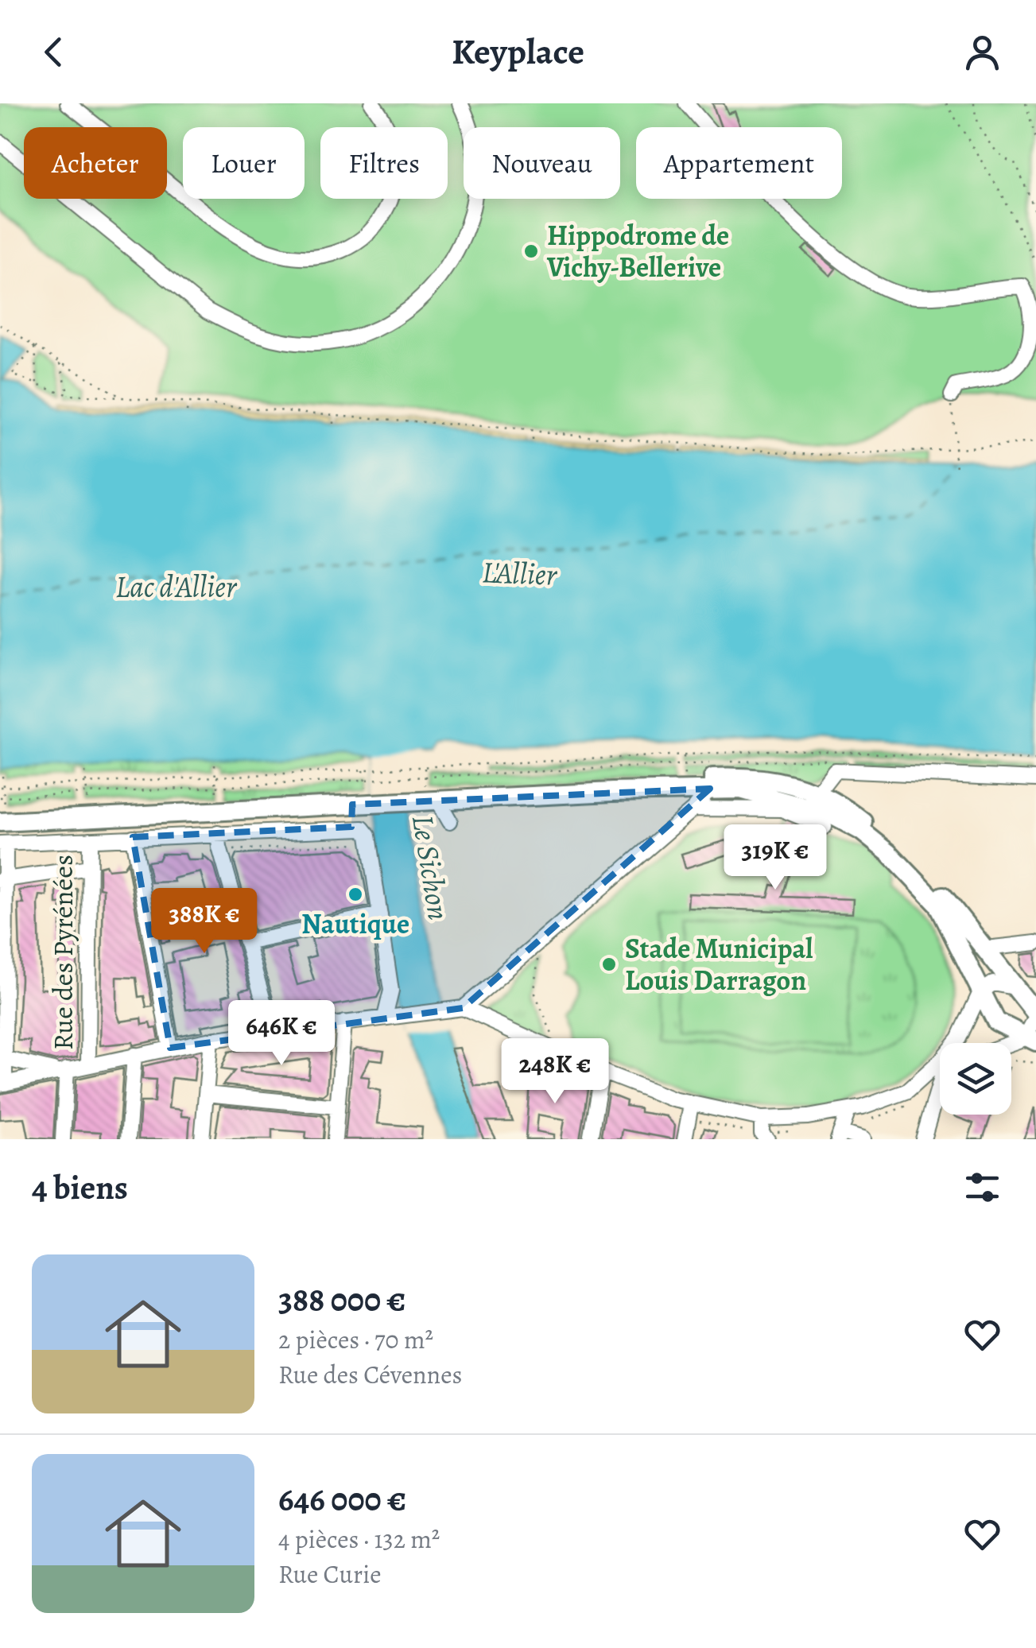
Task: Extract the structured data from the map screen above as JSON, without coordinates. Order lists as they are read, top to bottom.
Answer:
{
  "streets": {
    "street": ["Rue des Pyrénées"]
  },
  "water": ["L'Allier", "Lac d'Allier", "Le Sichon"],
  "places": ["Hippodrome de Vichy-Bellerive", "Nautique", "Stade Municipal Louis Darragon"],
  "page": {
    "header": "Keyplace",
    "chip": [
      "Acheter",
      "Louer",
      "Filtres",
      "Nouveau",
      "Appartement"
    ],
    "price": [
      "319K €",
      "388K €",
      "646K €",
      "248K €"
    ],
    "heading": "4 biens",
    "list": [
      {
        "name": "388 000 €",
        "note": "2 pièces · 70 m² · Rue des Cévennes"
      },
      {
        "name": "646 000 €",
        "note": "4 pièces · 132 m² · Rue Curie"
      }
    ]
  }
}
